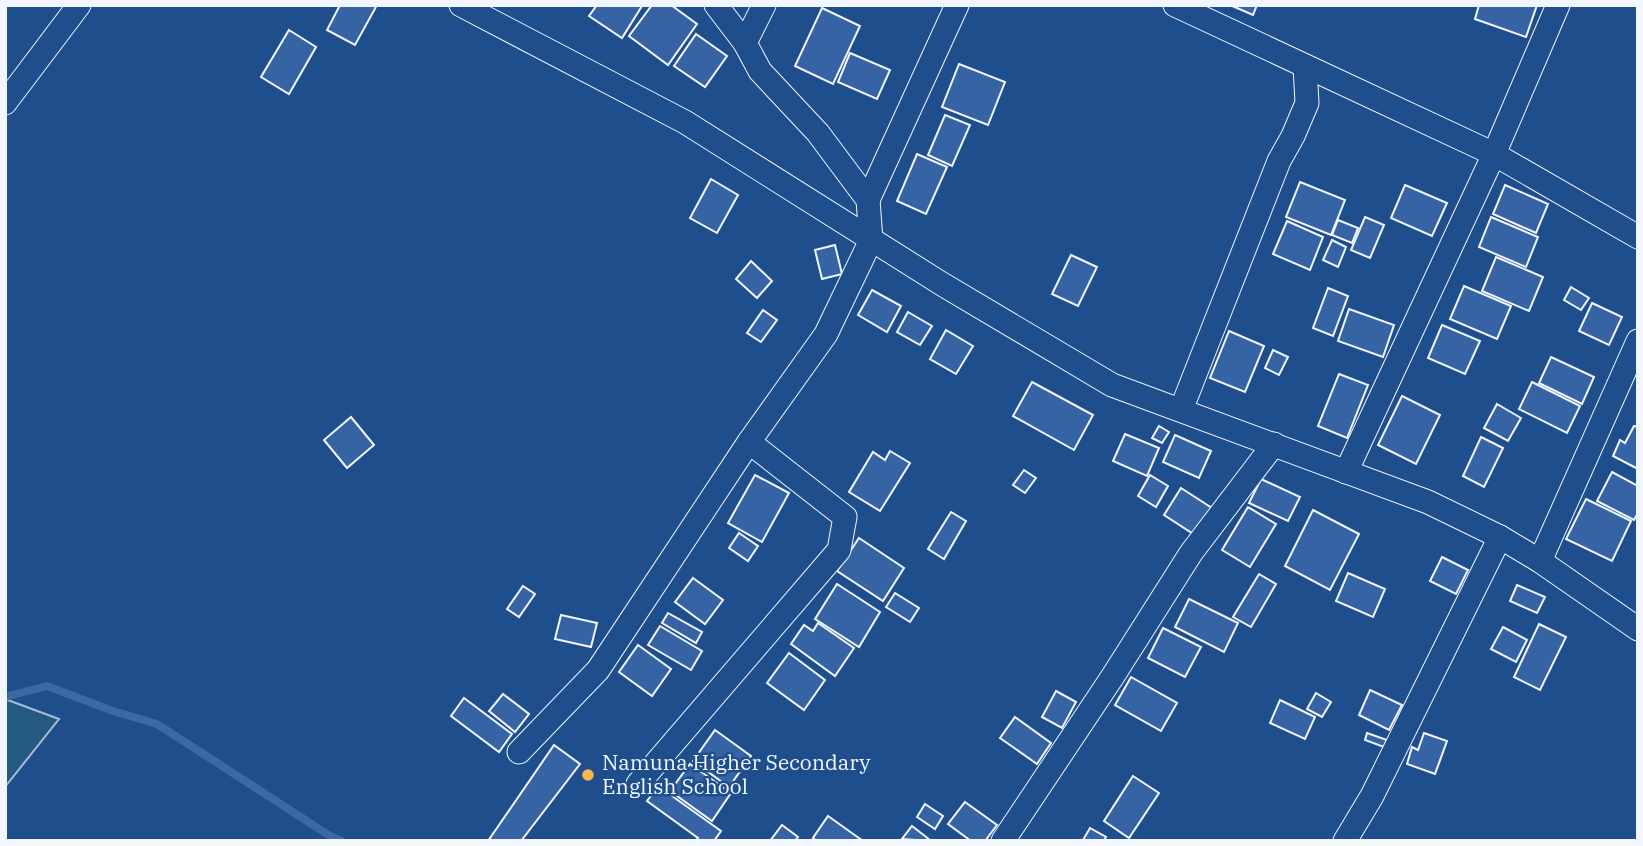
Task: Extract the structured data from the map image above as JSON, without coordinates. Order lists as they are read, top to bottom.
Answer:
{
  "places": ["Namuna Higher Secondary English School"]
}
